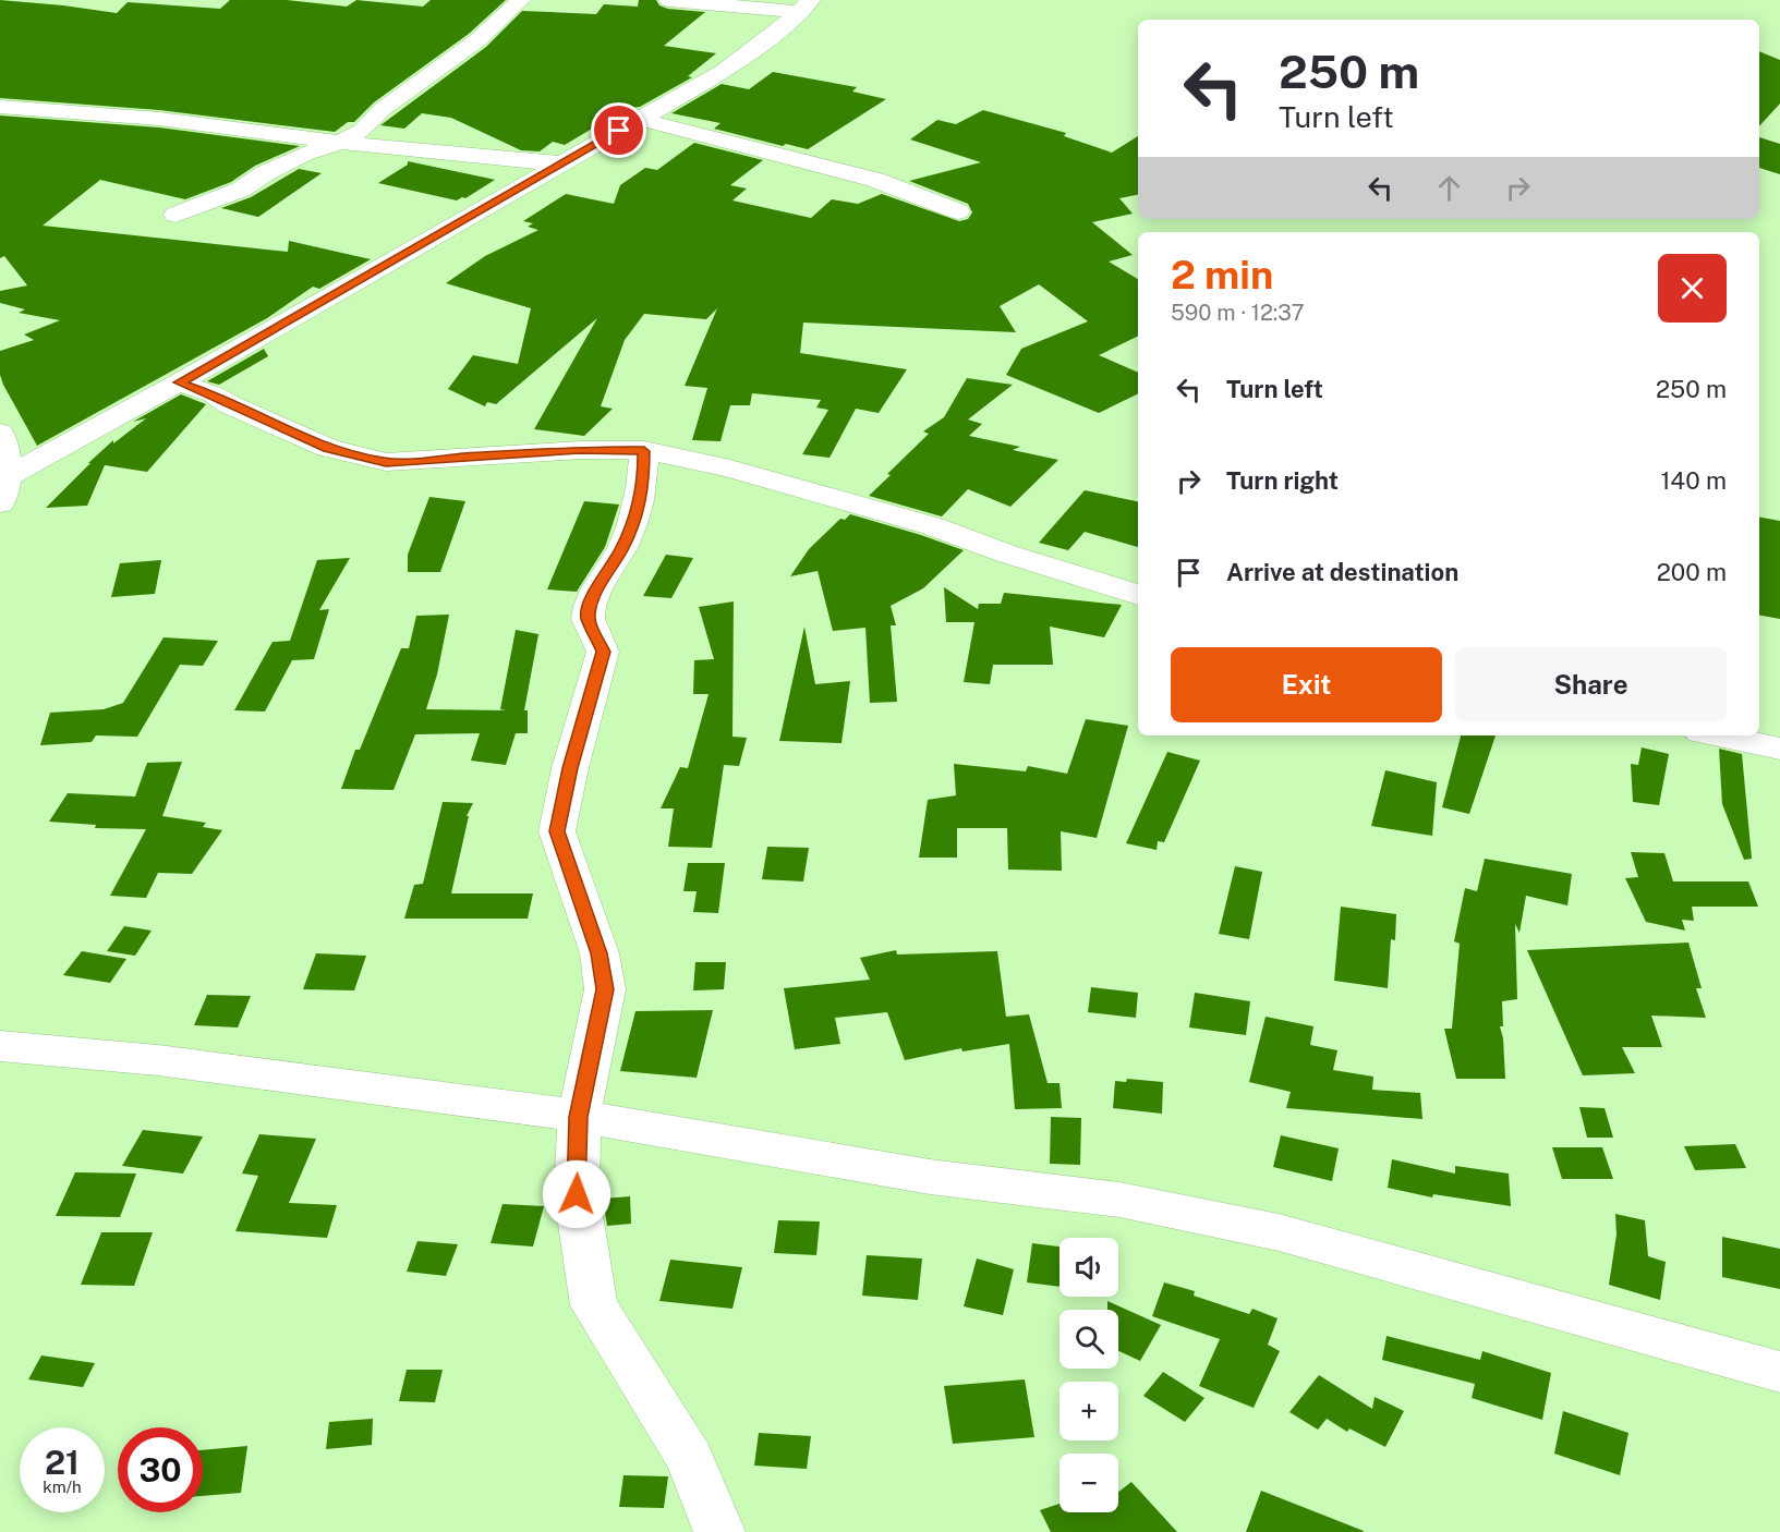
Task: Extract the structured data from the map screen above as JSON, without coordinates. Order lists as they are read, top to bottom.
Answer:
{
  "page": {
    "turn": ["250 m", "Turn left"],
    "heading": ["2 min", "590 m · 12:37"],
    "list": [
      {
        "name": "Turn left",
        "value": "250 m"
      },
      {
        "name": "Turn right",
        "value": "140 m"
      },
      {
        "name": "Arrive at destination",
        "value": "200 m"
      }
    ],
    "buttons": ["Exit", "Share"],
    "map_buttons": ["+", "−"],
    "speed": "21 km/h",
    "limit": "30"
  }
}
